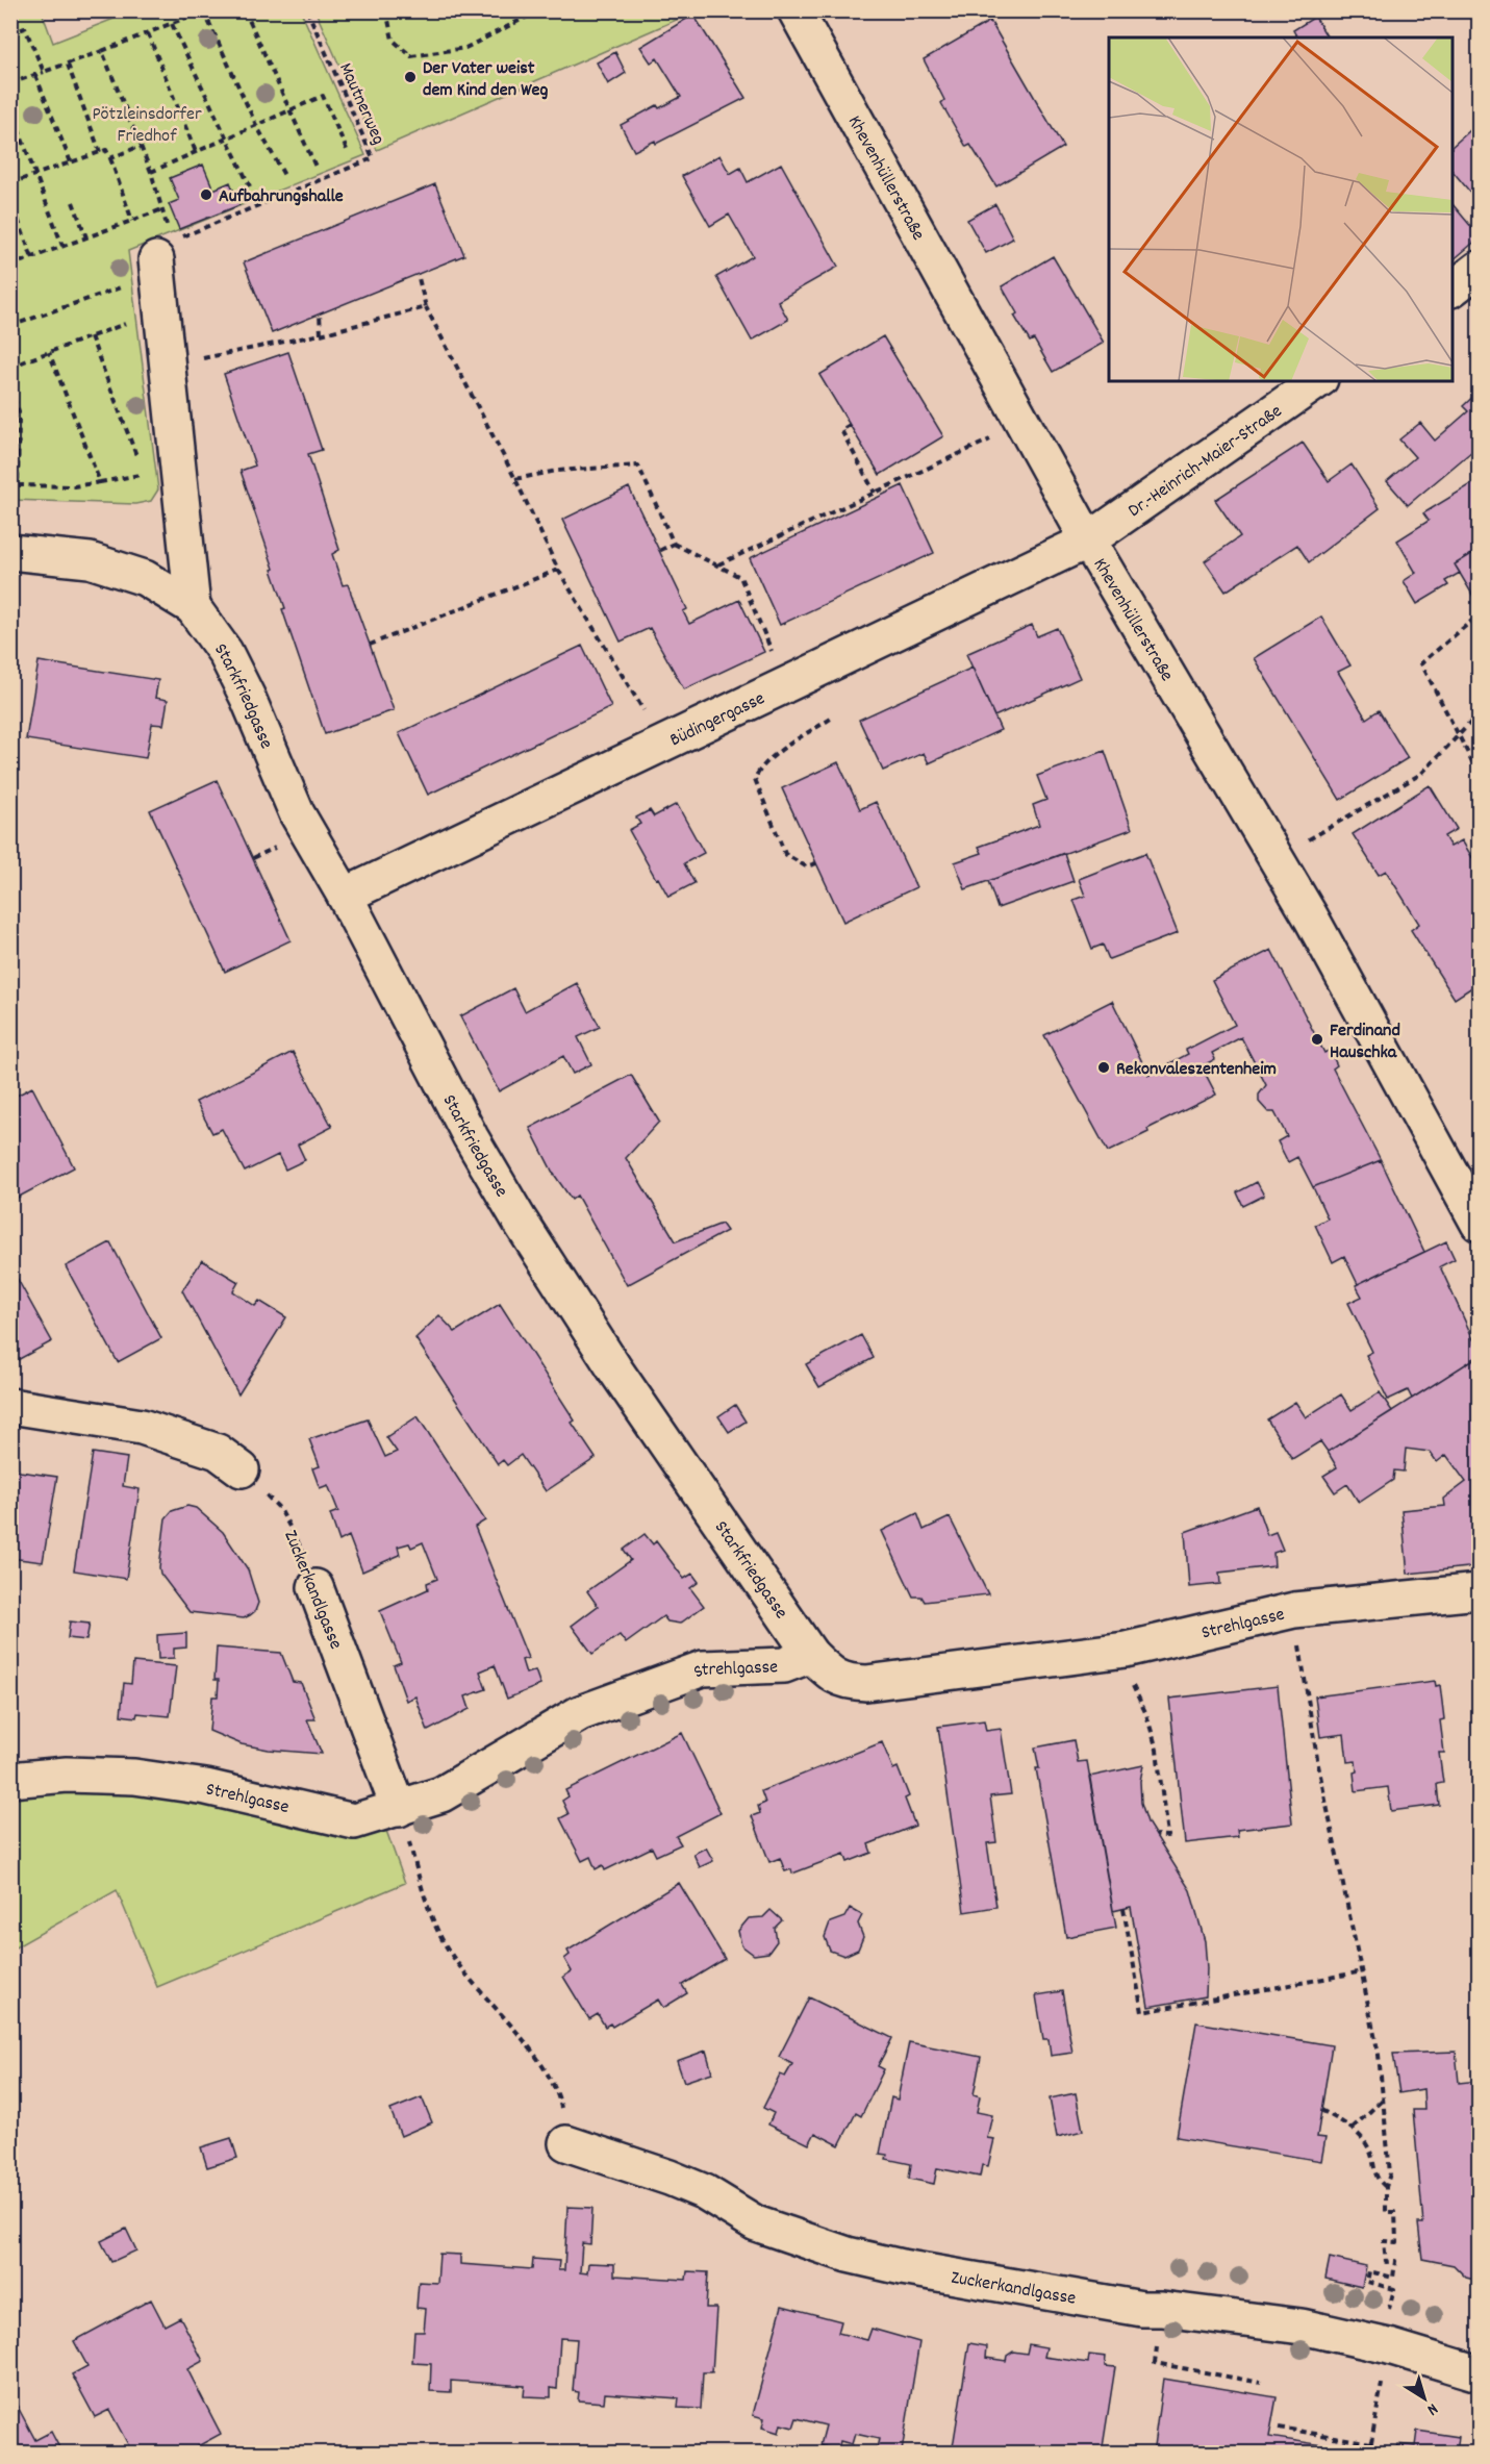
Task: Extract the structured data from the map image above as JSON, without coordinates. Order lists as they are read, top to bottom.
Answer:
{
  "streets": {
    "street": [
      "Khevenhüllerstraße",
      "Dr.-Heinrich-Maier-Straße",
      "Starkfriedgasse",
      "Büdingergasse",
      "Zuckerkandlgasse",
      "Strehlgasse"
    ],
    "path": ["Mautnerweg"]
  },
  "crossings": [
    ["Khevenhüllerstraße", "Dr.-Heinrich-Maier-Straße"],
    ["Khevenhüllerstraße", "Büdingergasse"],
    ["Dr.-Heinrich-Maier-Straße", "Büdingergasse"],
    ["Starkfriedgasse", "Büdingergasse"],
    ["Starkfriedgasse", "Strehlgasse"],
    ["Zuckerkandlgasse", "Strehlgasse"]
  ],
  "parks": ["Pötzleinsdorfer Friedhof"],
  "places": [
    "Der Vater weist dem Kind den Weg",
    "Aufbahrungshalle",
    "Ferdinand Hauschka",
    "Rekonvaleszentenheim"
  ],
  "north": "bottom right"
}
